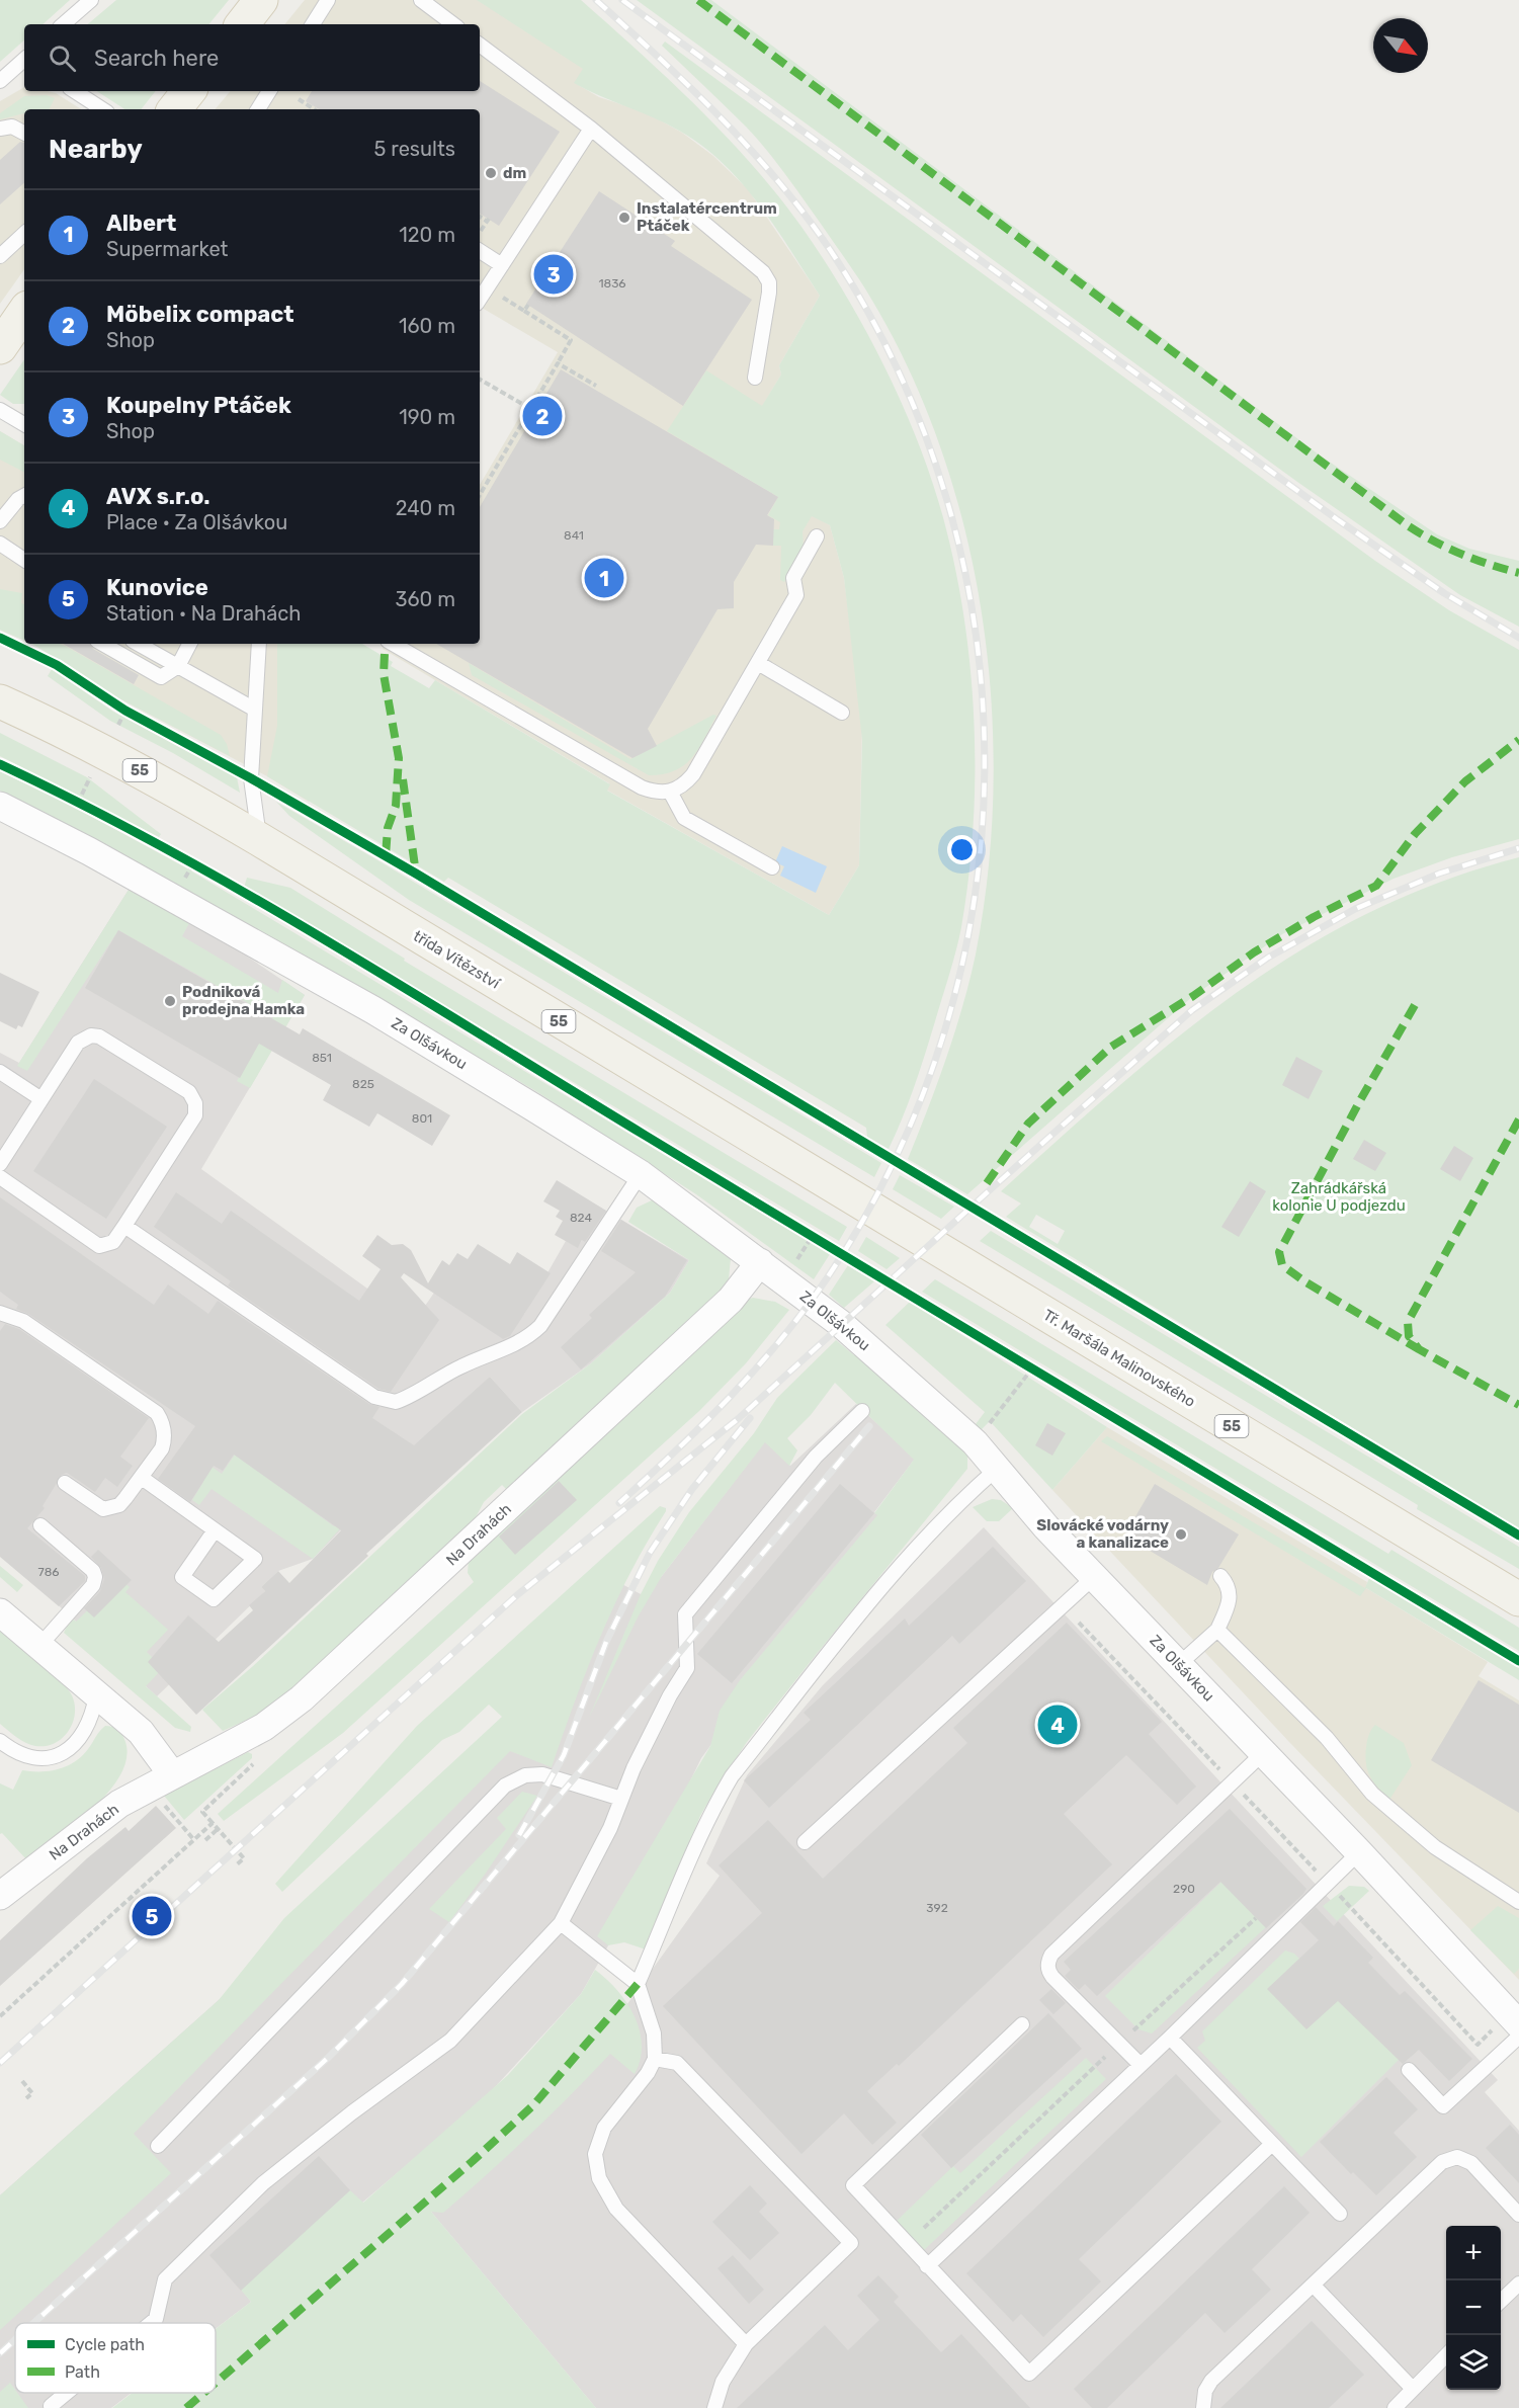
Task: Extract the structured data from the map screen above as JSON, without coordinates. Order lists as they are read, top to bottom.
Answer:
{
  "streets": {
    "main road": ["55", "třída Vítězství", "Tř. Maršála Malinovského"],
    "street": ["Za Olšávkou", "Na Drahách"]
  },
  "crossings": [
    ["třída Vítězství", "Tř. Maršála Malinovského"],
    ["Za Olšávkou", "Na Drahách"]
  ],
  "parks": ["Zahrádkářská kolonie U podjezdu"],
  "places": [
    "dm",
    "Instalatércentrum Ptáček",
    "Podniková prodejna Hamka",
    "Slovácké vodárny a kanalizace"
  ],
  "house_numbers": [
    "1836",
    "841",
    "851",
    "825",
    "801",
    "824",
    "786",
    "290",
    "392"
  ],
  "legend": ["Cycle path", "Path"],
  "north": "bottom right",
  "page": {
    "search": "Search here",
    "heading": ["Nearby", "5 results"],
    "list": [
      {
        "mark": "1",
        "name": "Albert",
        "note": "Supermarket",
        "value": "120 m"
      },
      {
        "mark": "2",
        "name": "Möbelix compact",
        "note": "Shop",
        "value": "160 m"
      },
      {
        "mark": "3",
        "name": "Koupelny Ptáček",
        "note": "Shop",
        "value": "190 m"
      },
      {
        "mark": "4",
        "name": "AVX s.r.o.",
        "note": "Place · Za Olšávkou",
        "value": "240 m"
      },
      {
        "mark": "5",
        "name": "Kunovice",
        "note": "Station · Na Drahách",
        "value": "360 m"
      }
    ],
    "pins": [
      "3",
      "2",
      "1",
      "4",
      "5"
    ],
    "map_buttons": ["+", "−"]
  }
}
